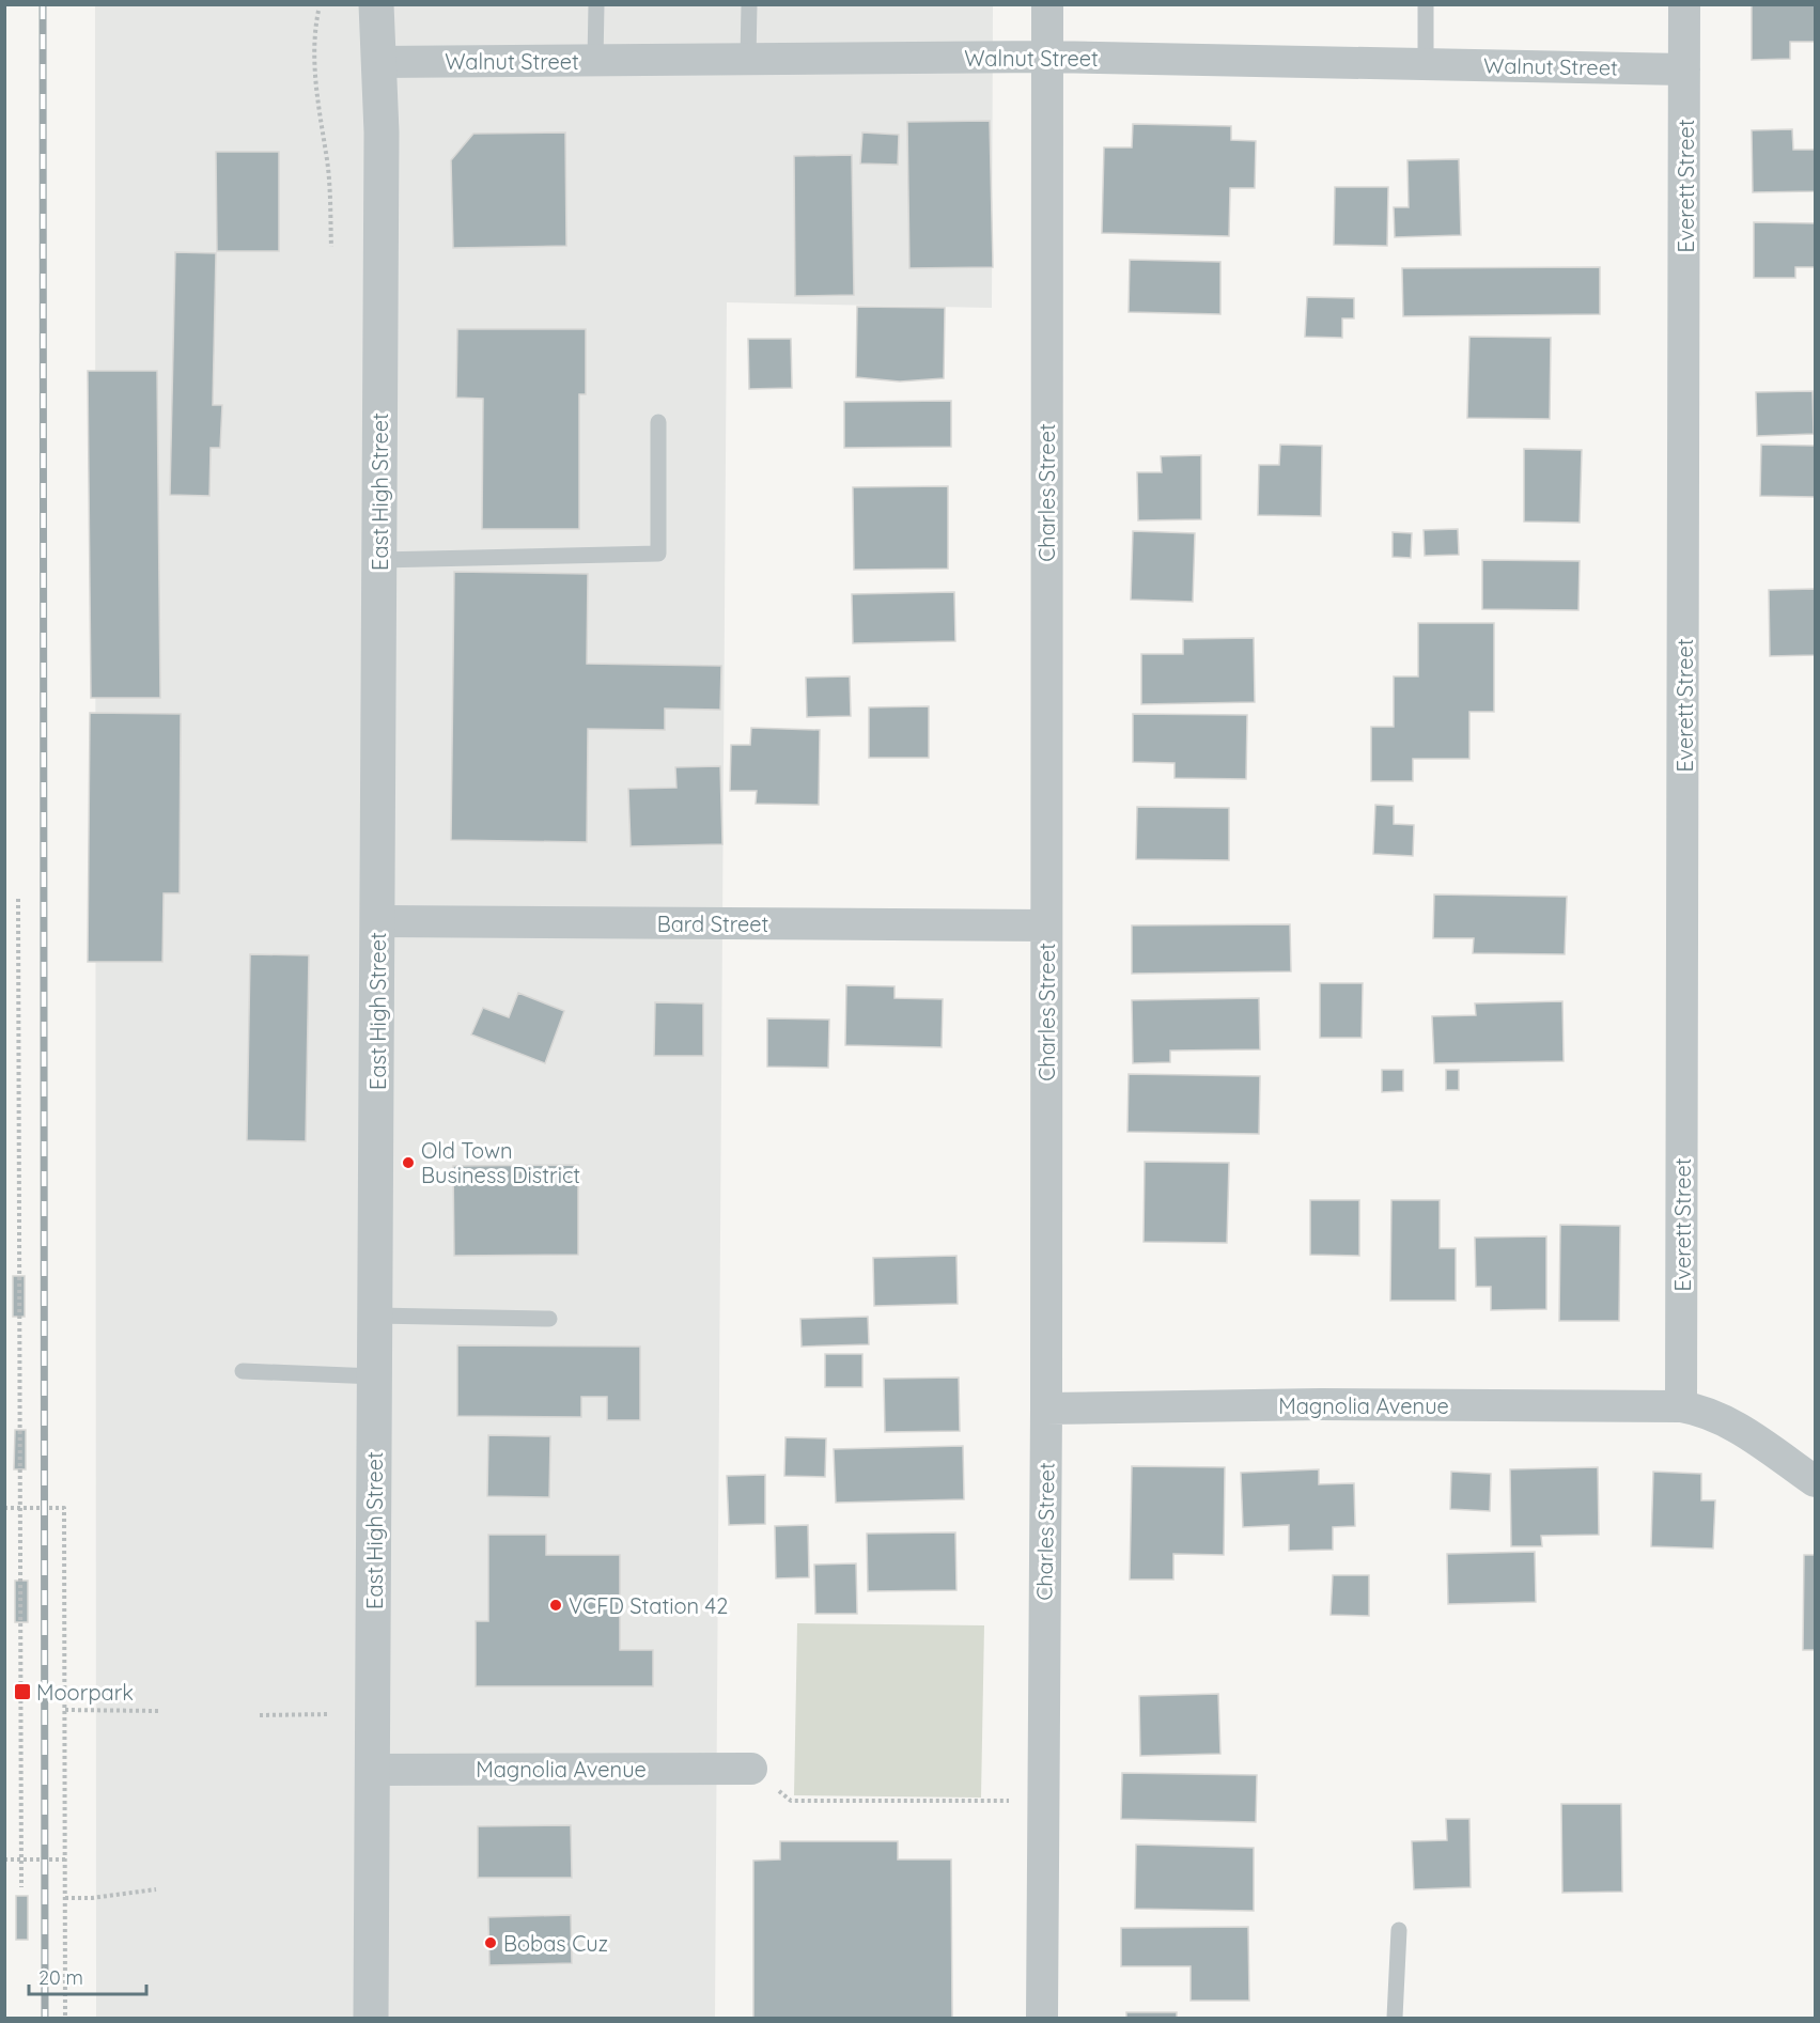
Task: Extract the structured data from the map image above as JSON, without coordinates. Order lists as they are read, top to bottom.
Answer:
{
  "streets": {
    "street": [
      "Walnut Street",
      "Everett Street",
      "East High Street",
      "Charles Street",
      "Bard Street",
      "Magnolia Avenue"
    ]
  },
  "crossings": [
    ["Walnut Street", "Everett Street"],
    ["Walnut Street", "East High Street"],
    ["Walnut Street", "Charles Street"],
    ["Everett Street", "Magnolia Avenue"],
    ["East High Street", "Bard Street"],
    ["East High Street", "Magnolia Avenue"],
    ["Charles Street", "Bard Street"],
    ["Charles Street", "Magnolia Avenue"]
  ],
  "places": {
    "other": ["Old Town Business District", "VCFD Station 42", "Bobas Cuz"],
    "transit": ["Moorpark"]
  },
  "scale_bar": "20 m"
}
